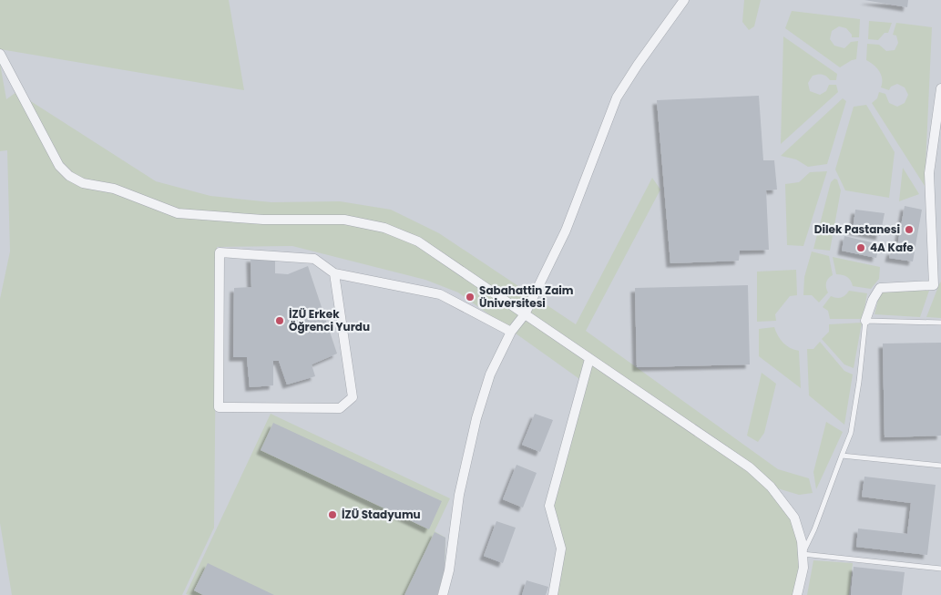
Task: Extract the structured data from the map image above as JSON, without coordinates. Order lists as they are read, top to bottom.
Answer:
{
  "places": [
    "Dilek Pastanesi",
    "4A Kafe",
    "Sabahattin Zaim Üniversitesi",
    "İZÜ Erkek Öğrenci Yurdu",
    "İZÜ Stadyumu"
  ]
}
